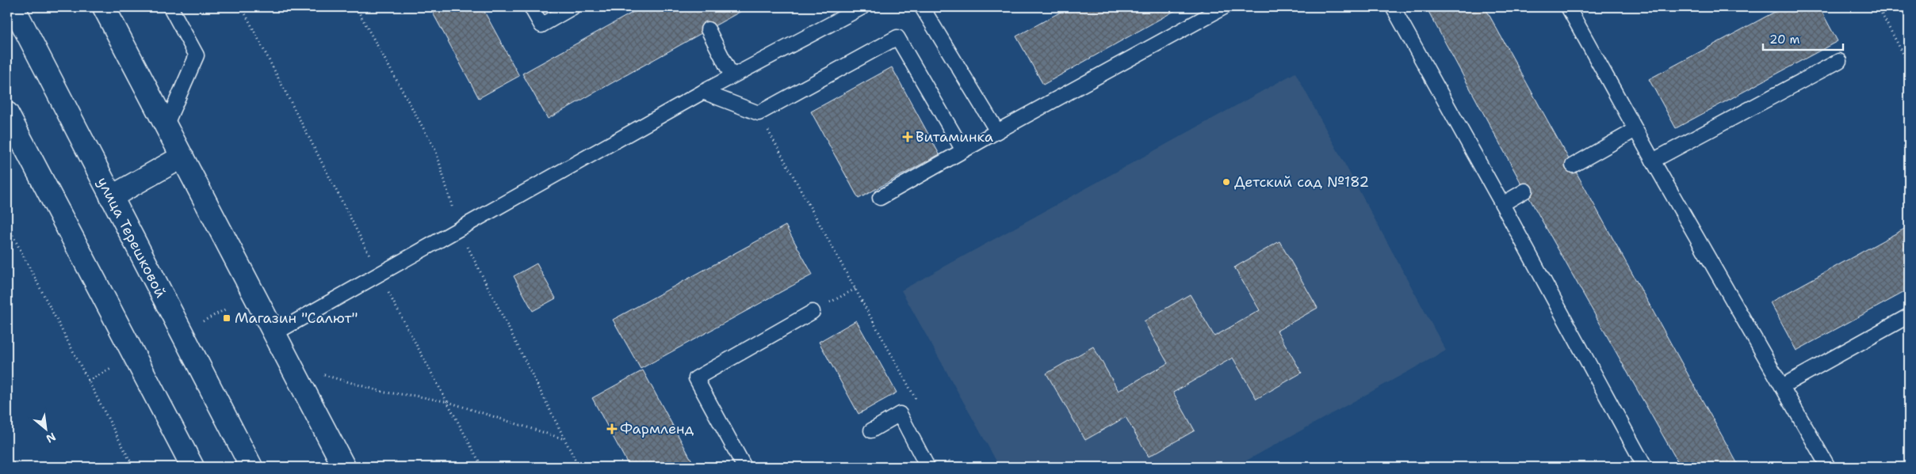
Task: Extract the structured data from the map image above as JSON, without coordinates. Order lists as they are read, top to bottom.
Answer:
{
  "streets": {
    "main road": ["улица Терешковой"]
  },
  "places": {
    "health": ["Витаминка", "Фармленд"],
    "other": ["Детский сад №182"],
    "transit": ["Магазин \"Салют\""]
  },
  "scale_bar": "20 m",
  "north": "bottom right"
}
